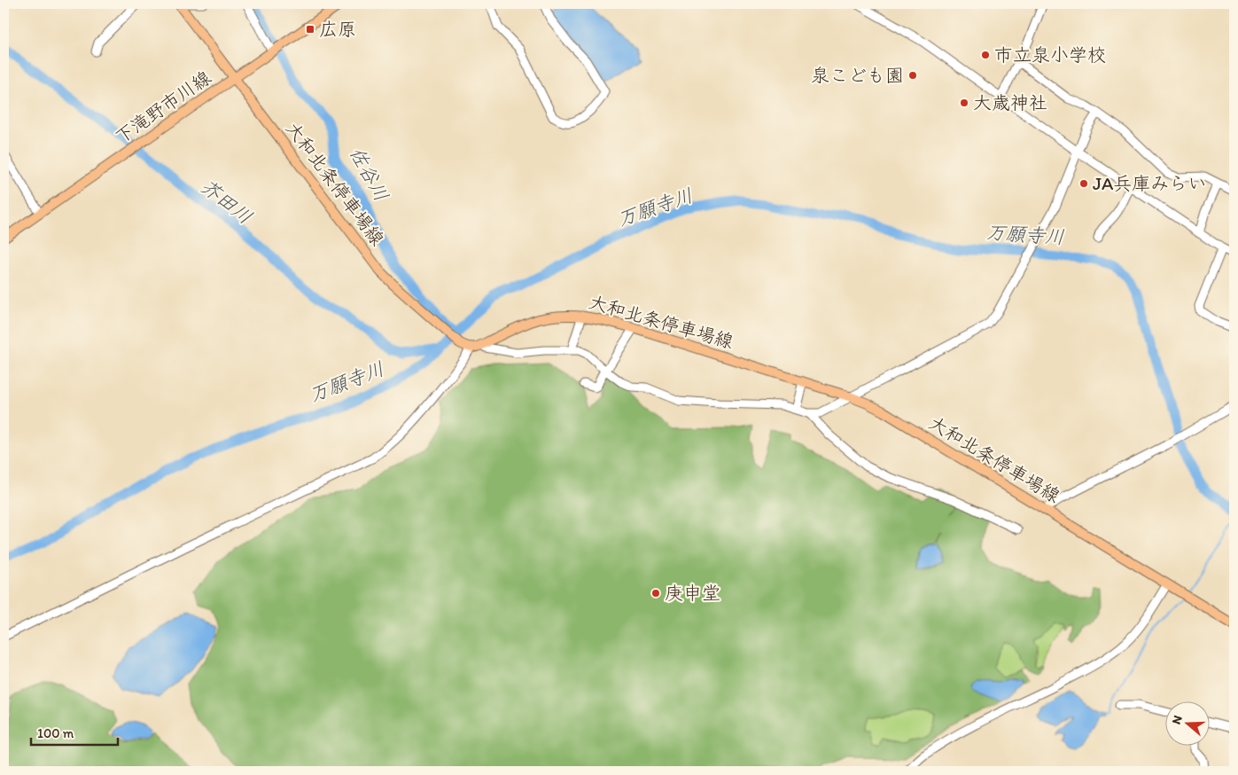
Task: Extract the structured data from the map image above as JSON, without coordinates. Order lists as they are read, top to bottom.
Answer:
{
  "streets": {
    "main road": ["下滝野市川線", "大和北条停車場線"]
  },
  "crossings": [
    ["下滝野市川線", "大和北条停車場線"]
  ],
  "water": ["佐谷川", "芥田川", "万願寺川"],
  "places": {
    "transit": ["広原"],
    "other": [
      "市立泉小学校",
      "泉こども園",
      "大歳神社",
      "JA兵庫みらい",
      "庚申堂"
    ]
  },
  "scale_bar": "100 m",
  "north": "left"
}
